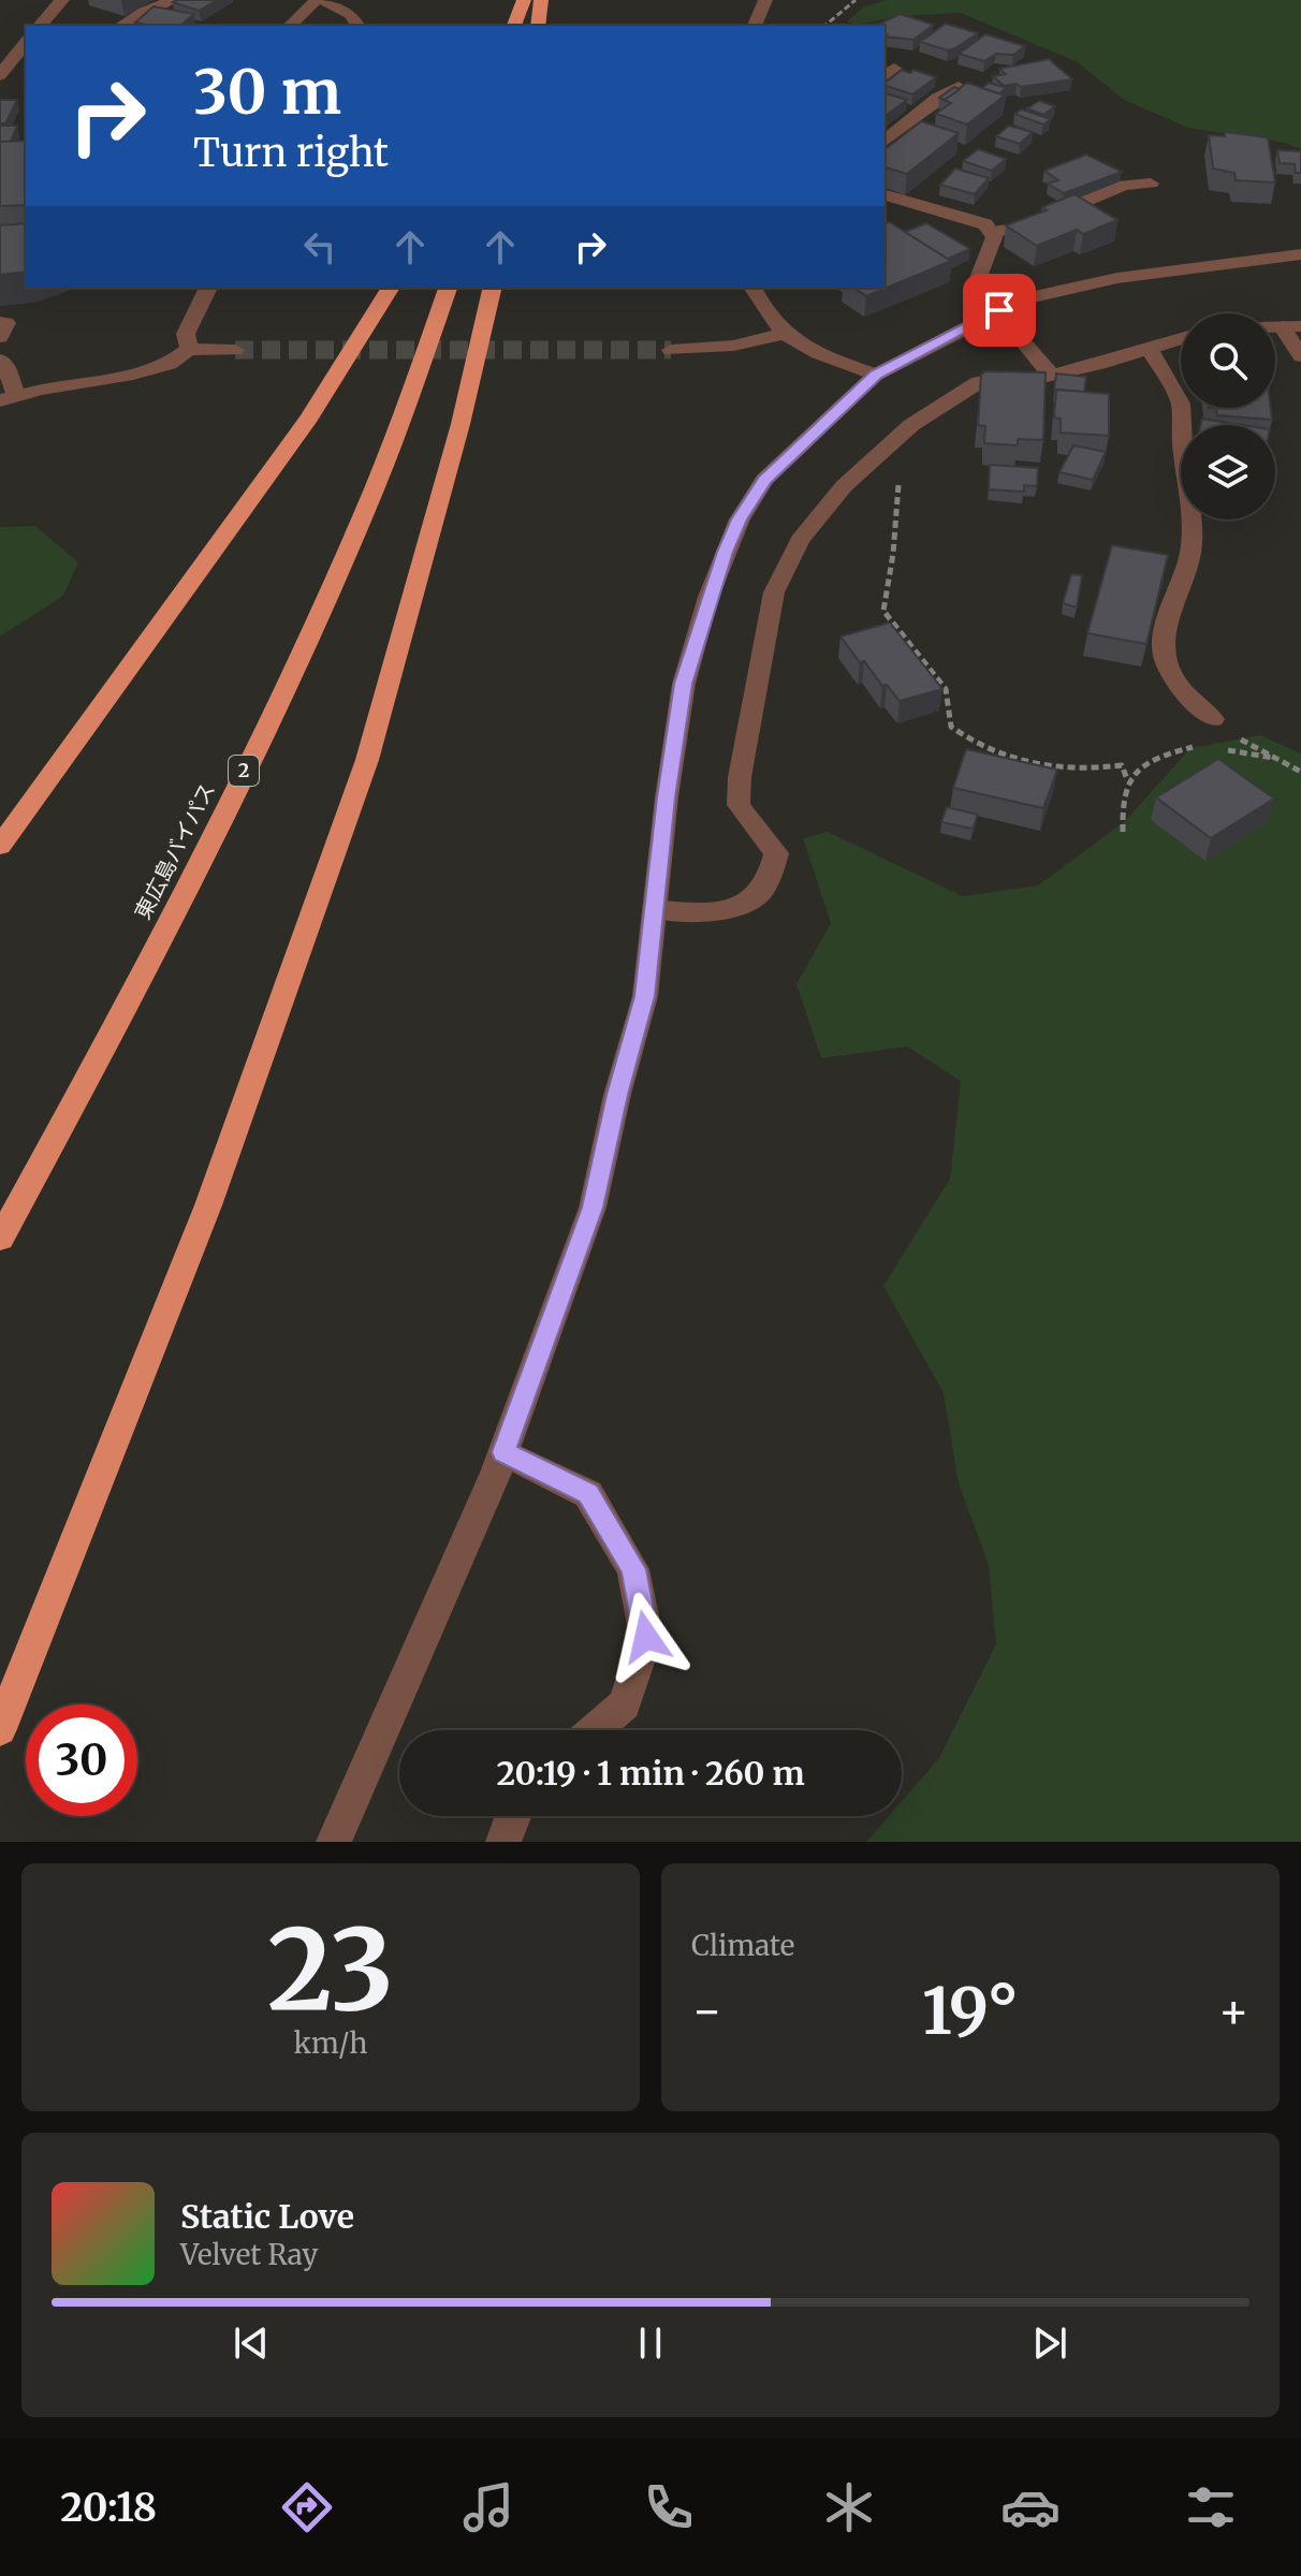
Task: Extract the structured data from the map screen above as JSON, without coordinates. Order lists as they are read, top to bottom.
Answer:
{
  "streets": {
    "highway": ["2", "東広島バイパス"]
  },
  "page": {
    "turn": ["30 m", "Turn right"],
    "limit": "30",
    "trip": "20:19 · 1 min · 260 m",
    "tile": [
      ["23", "km/h"],
      "Climate"
    ],
    "heat": ["−", "19°", "+"],
    "song": ["Static Love", "Velvet Ray"],
    "tabs": "20:18"
  }
}
